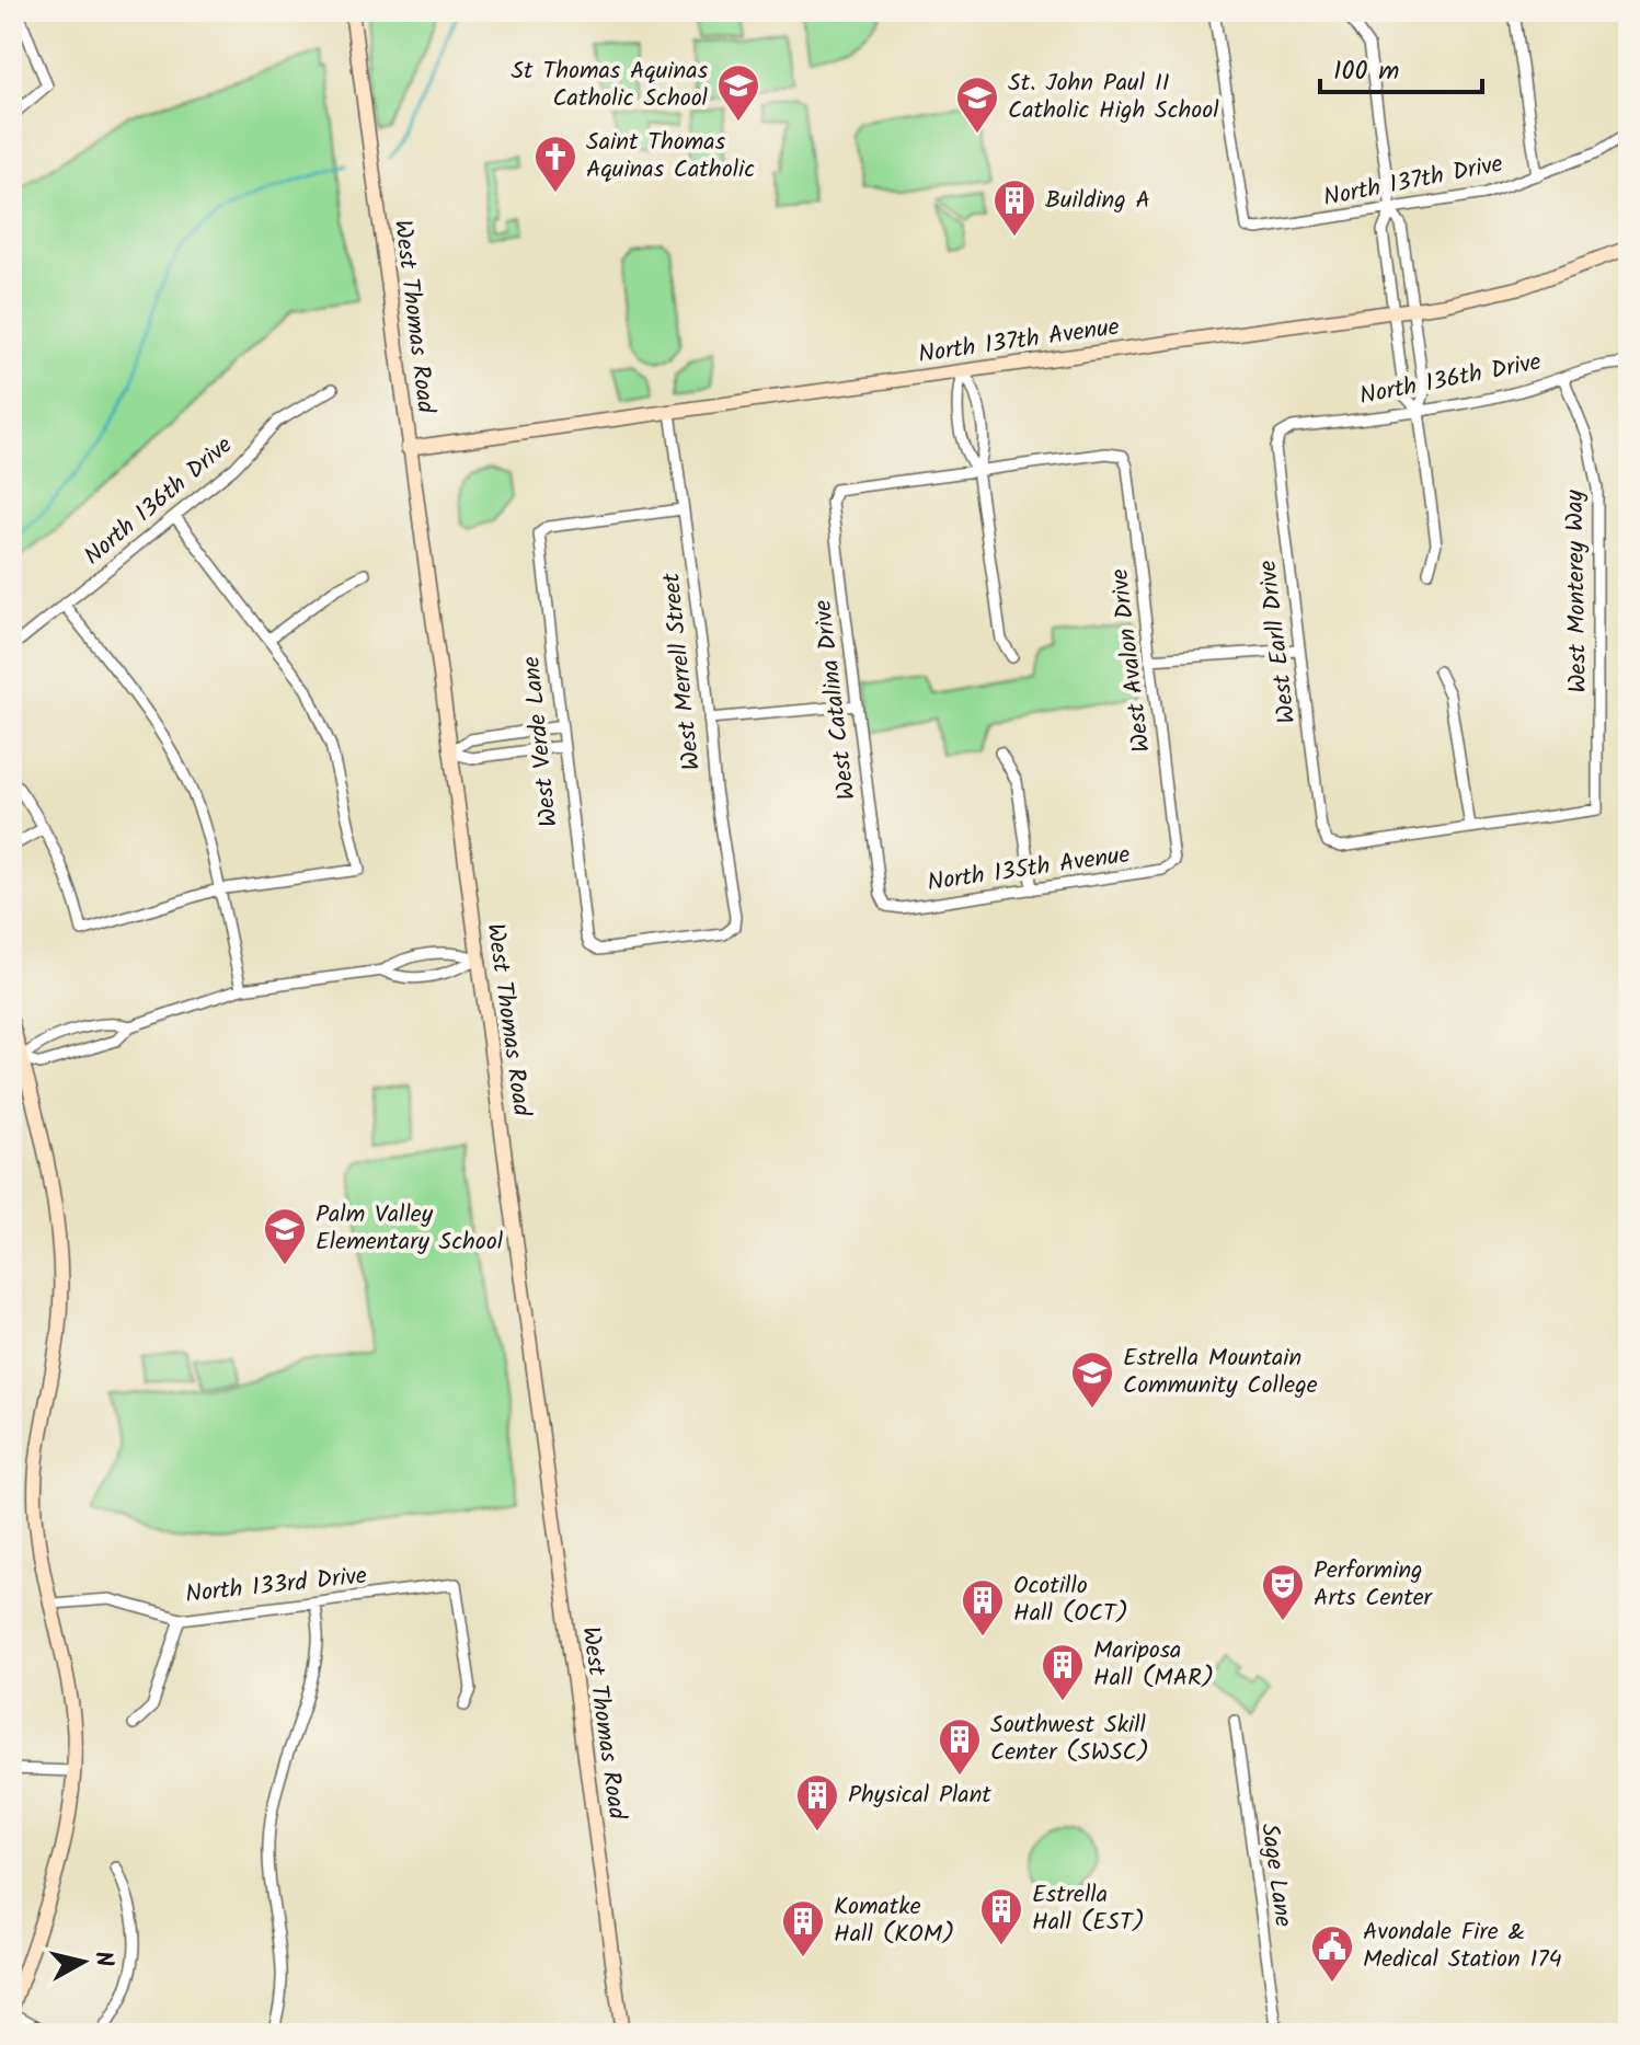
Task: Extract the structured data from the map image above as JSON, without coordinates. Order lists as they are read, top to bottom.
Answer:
{
  "streets": {
    "street": [
      "North 137th Drive",
      "West Thomas Road",
      "North 137th Avenue",
      "North 136th Drive",
      "West Monterey Way",
      "West Earll Drive",
      "West Avalon Drive",
      "West Merrell Street",
      "West Catalina Drive",
      "West Verde Lane",
      "North 135th Avenue",
      "North 133rd Drive",
      "Sage Lane"
    ]
  },
  "crossings": [
    ["West Thomas Road", "North 137th Avenue"],
    ["North 137th Avenue", "West Merrell Street"],
    ["North 136th Drive", "West Monterey Way"],
    ["North 136th Drive", "West Earll Drive"],
    ["West Monterey Way", "West Earll Drive"],
    ["West Avalon Drive", "West Catalina Drive"],
    ["West Avalon Drive", "North 135th Avenue"],
    ["West Merrell Street", "West Verde Lane"],
    ["West Catalina Drive", "North 135th Avenue"]
  ],
  "places": {
    "school or university": [
      "St Thomas Aquinas Catholic School",
      "St. John Paul II Catholic High School",
      "Palm Valley Elementary School",
      "Estrella Mountain Community College"
    ],
    "church": ["Saint Thomas Aquinas Catholic"],
    "building": [
      "Building A",
      "Ocotillo Hall (OCT)",
      "Mariposa Hall (MAR)",
      "Southwest Skill Center (SWSC)",
      "Physical Plant",
      "Estrella Hall (EST)",
      "Komatke Hall (KOM)"
    ],
    "theatre": ["Performing Arts Center"],
    "public building": ["Avondale Fire & Medical Station 174"]
  },
  "scale_bar": "100 m",
  "north": "right"
}
